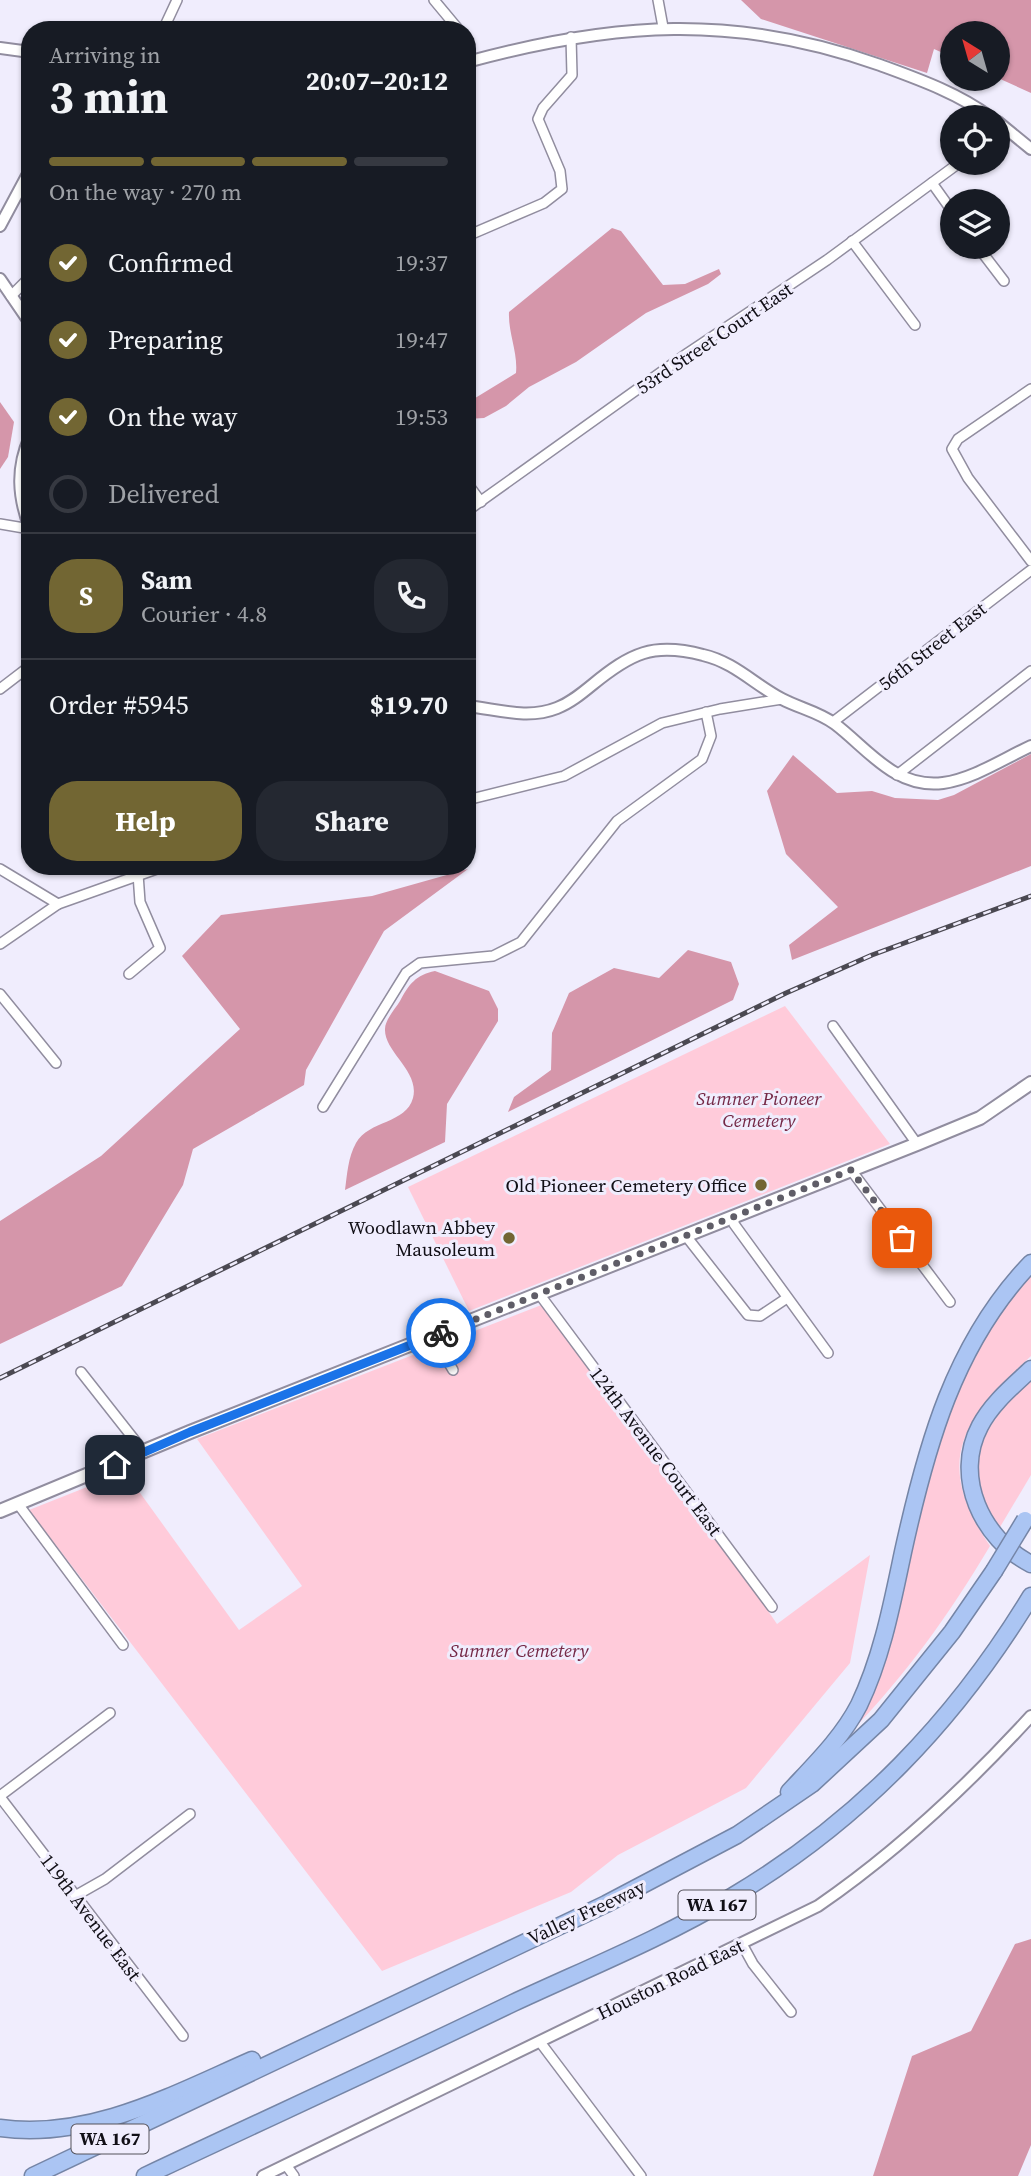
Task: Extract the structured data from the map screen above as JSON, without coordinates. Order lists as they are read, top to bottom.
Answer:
{
  "streets": {
    "highway": ["WA 167", "Valley Freeway"],
    "street": [
      "53rd Street Court East",
      "56th Street East",
      "124th Avenue Court East",
      "119th Avenue East",
      "Houston Road East"
    ]
  },
  "parks": ["Sumner Pioneer Cemetery", "Sumner Cemetery"],
  "places": ["Old Pioneer Cemetery Office", "Woodlawn Abbey Mausoleum"],
  "north": "top left",
  "page": {
    "heading": ["3 min", "Arriving in", "20:07–20:12"],
    "panel": [
      "Sam",
      "Courier · 4.8",
      "Order #5945",
      "$19.70"
    ],
    "bar": "On the way · 270 m",
    "list": [
      ["Confirmed", "19:37"],
      ["Preparing", "19:47"],
      ["On the way", "19:53"],
      "Delivered"
    ],
    "round": "S",
    "buttons": ["Help", "Share"]
  }
}
